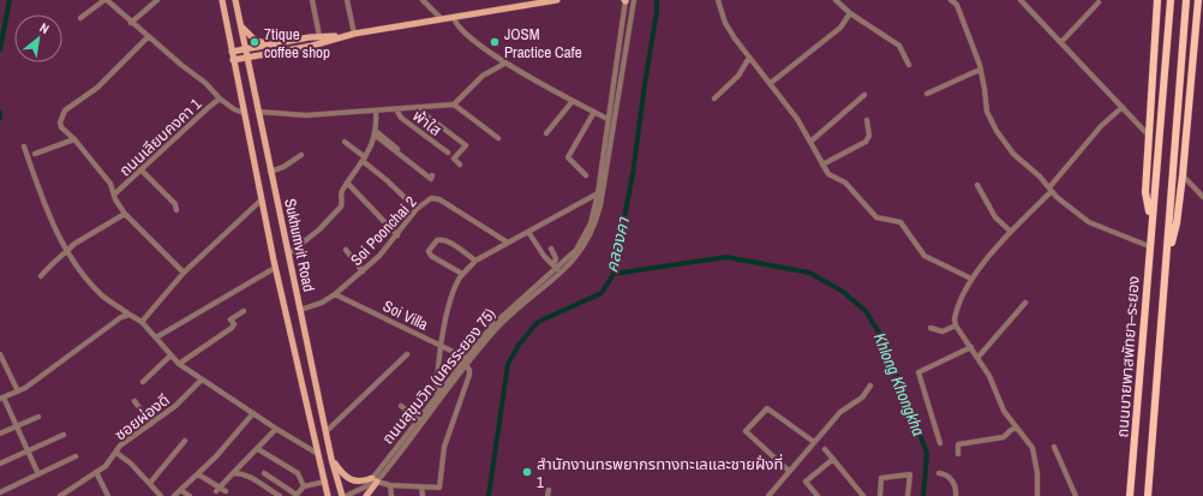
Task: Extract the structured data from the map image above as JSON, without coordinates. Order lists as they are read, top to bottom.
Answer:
{
  "streets": {
    "highway": ["ถนนบายพาสพัทยา–ระยอง"],
    "main road": ["Sukhumvit Road"],
    "street": [
      "พ้าใส",
      "ถนนเลียบคงคา 1",
      "Soi Poonchai 2",
      "Soi Villa",
      "ถนนสุขุมวิท (นครระยอง 75)",
      "ซอยผ่องดี"
    ]
  },
  "crossings": [
    ["Soi Poonchai 2", "Sukhumvit Road"],
    ["Soi Poonchai 2", "Soi Villa"],
    ["Sukhumvit Road", "ถนนสุขุมวิท (นครระยอง 75)"],
    ["Soi Villa", "ถนนสุขุมวิท (นครระยอง 75)"]
  ],
  "water": ["คลองคา", "Khlong Khongkha"],
  "places": ["7tique coffee shop", "JOSM Practice Cafe", "สำนักงานทรพยากรทางทะเลและชายฝั่งที่ 1"],
  "north": "top right"
}
